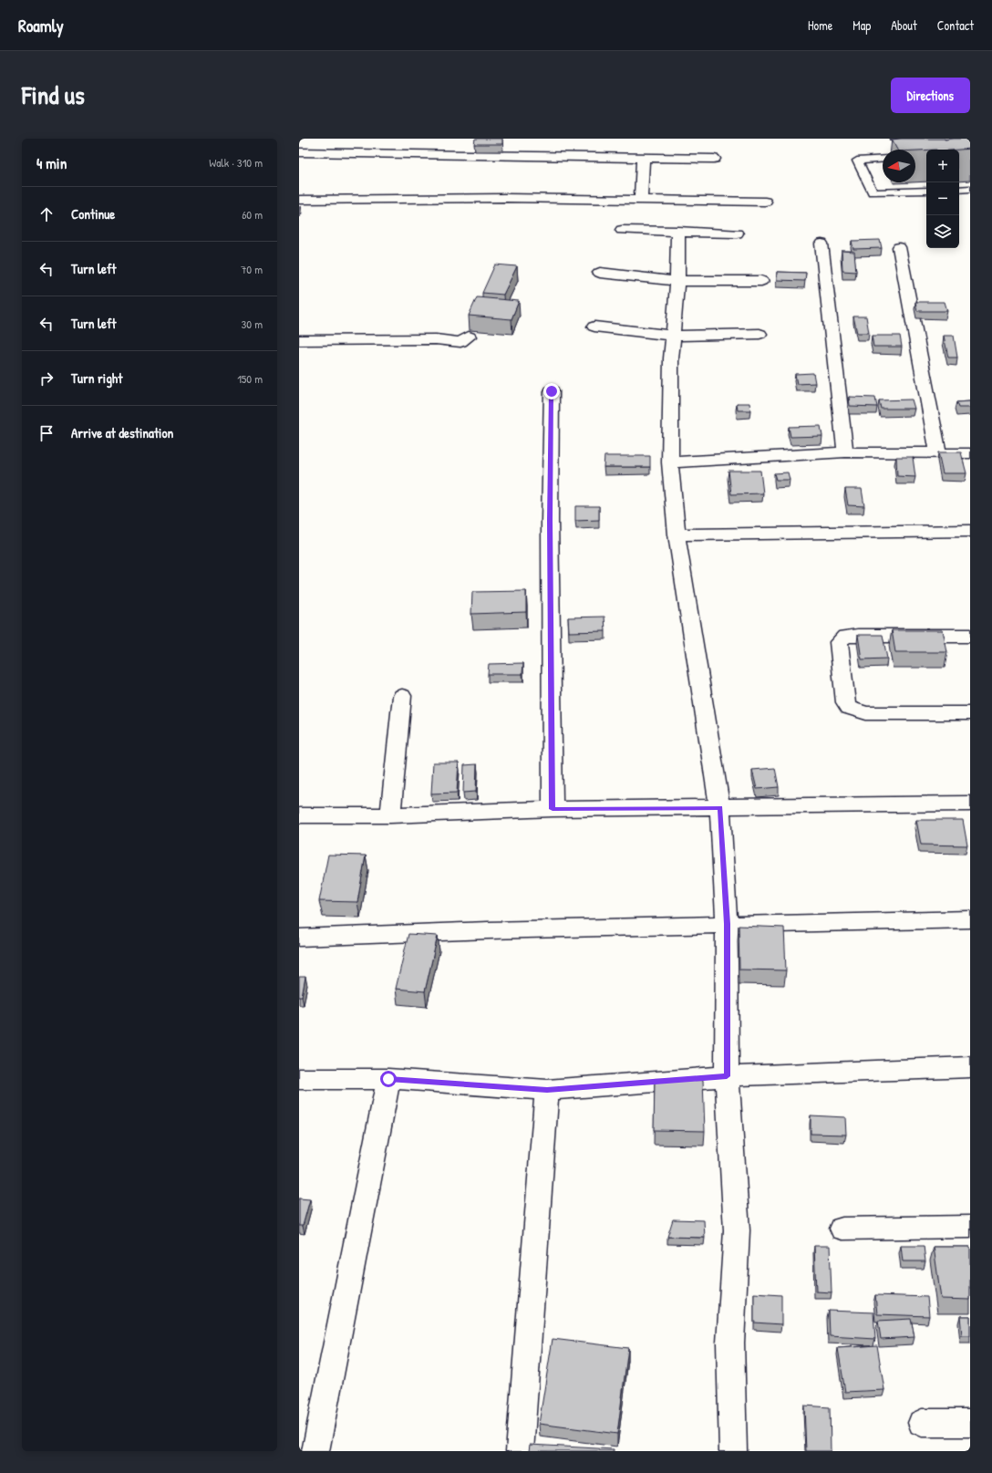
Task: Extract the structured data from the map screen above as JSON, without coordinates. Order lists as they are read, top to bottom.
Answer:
{
  "north": "left",
  "page": {
    "header": "Roamly",
    "nav": [
      "Home",
      "Map",
      "About",
      "Contact"
    ],
    "title": "Find us",
    "buttons": "Directions",
    "heading": ["4 min", "Walk · 310 m"],
    "map_buttons": ["+", "−"],
    "list": [
      ["Continue", "60 m"],
      ["Turn left", "70 m"],
      ["Turn left", "30 m"],
      ["Turn right", "150 m"],
      "Arrive at destination"
    ]
  }
}
